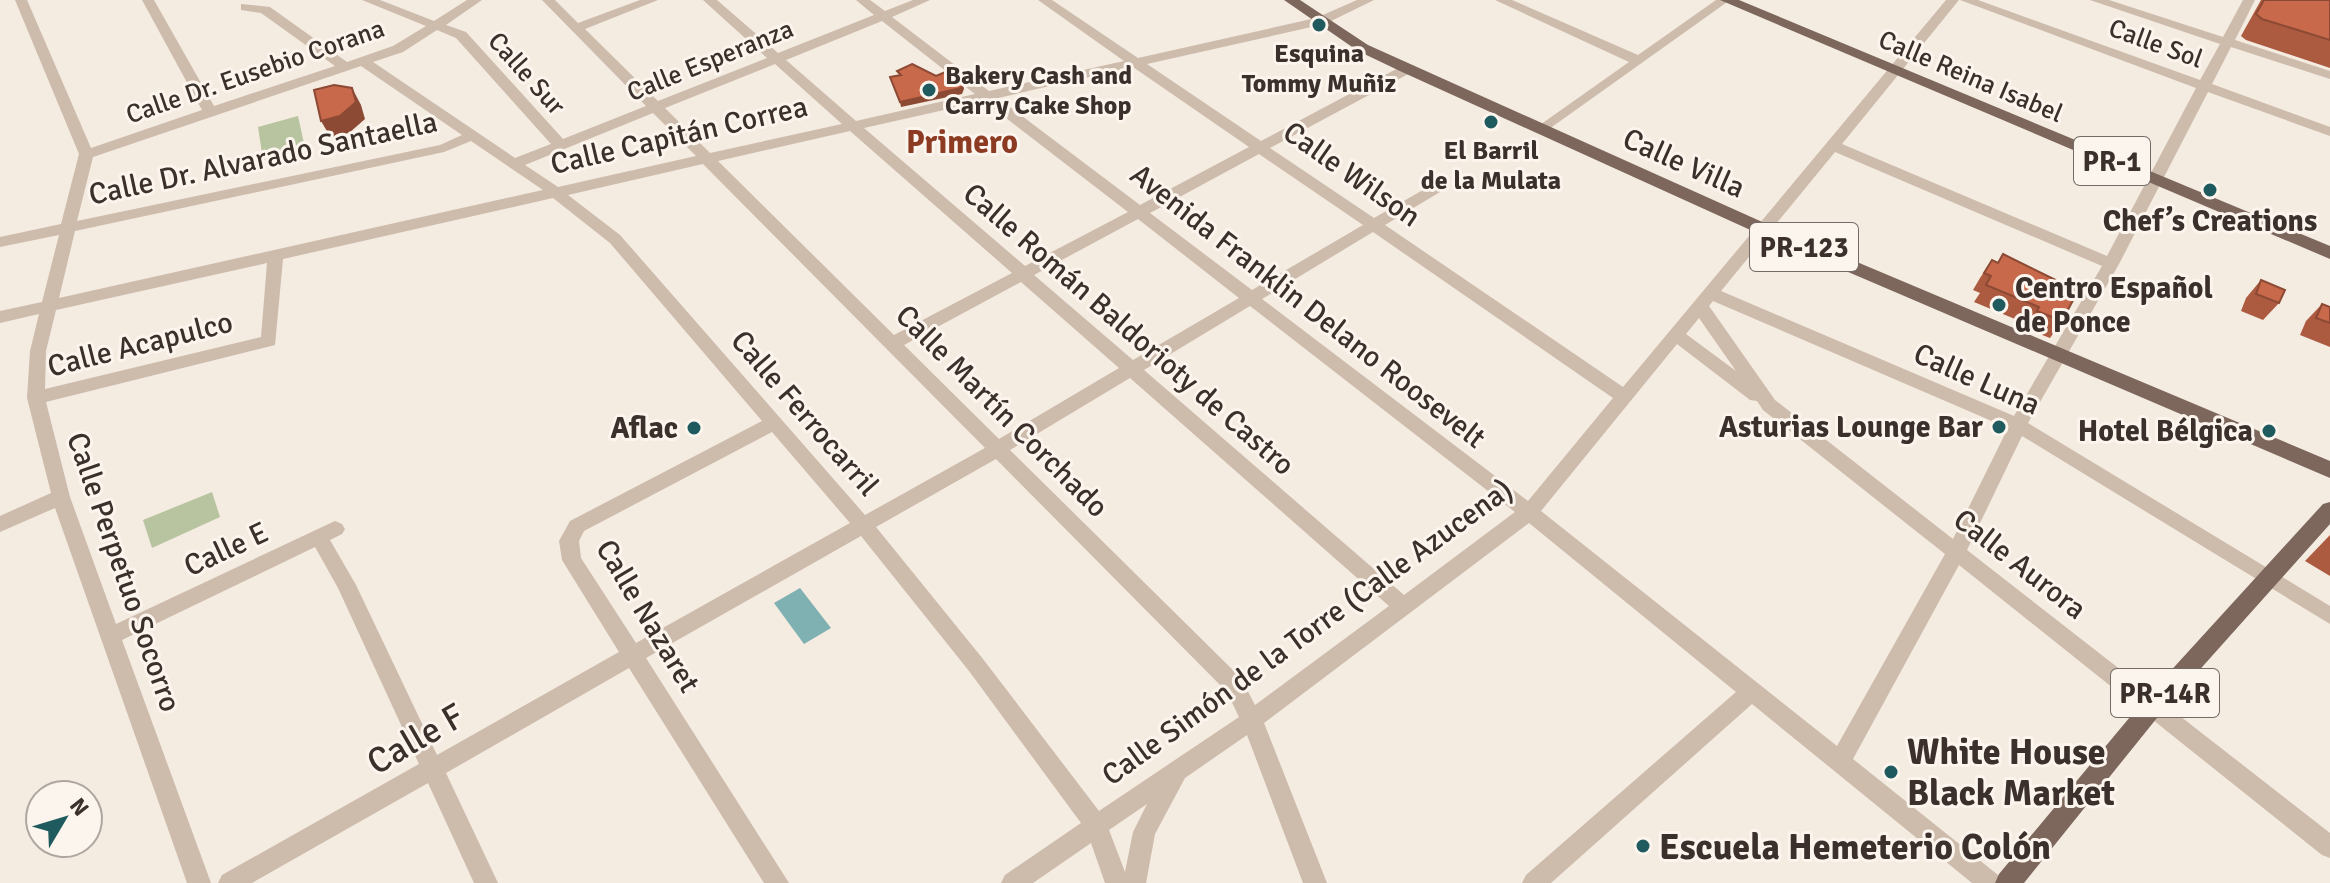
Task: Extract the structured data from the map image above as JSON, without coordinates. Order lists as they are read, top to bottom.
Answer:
{
  "streets": {
    "main road": [
      "Calle Reina Isabel",
      "PR-1",
      "Calle Villa",
      "PR-123",
      "PR-14R"
    ],
    "street": [
      "Calle Sol",
      "Calle Esperanza",
      "Calle Dr. Eusebio Corana",
      "Calle Sur",
      "Calle Capitán Correa",
      "Calle Dr. Alvarado Santaella",
      "Calle Wilson",
      "Avenida Franklin Delano Roosevelt",
      "Calle Román Baldorioty de Castro",
      "Calle Acapulco",
      "Calle Luna",
      "Calle Martín Corchado",
      "Calle Ferrocarril",
      "Calle E",
      "Calle Aurora",
      "Calle Perpetuo Socorro",
      "Calle Nazaret",
      "Calle Simón de la Torre (Calle Azucena)",
      "Calle F"
    ]
  },
  "crossings": [
    ["Calle Esperanza", "Calle Sur"],
    ["Calle Esperanza", "Avenida Franklin Delano Roosevelt"],
    ["Calle Esperanza", "Calle Román Baldorioty de Castro"],
    ["Calle Esperanza", "Calle Martín Corchado"],
    ["Calle Esperanza", "Calle Ferrocarril"],
    ["Calle Dr. Eusebio Corana", "Calle Sur"],
    ["Calle Dr. Eusebio Corana", "Calle Ferrocarril"],
    ["Calle Dr. Eusebio Corana", "Calle Perpetuo Socorro"],
    ["Calle Reina Isabel", "Calle Simón de la Torre (Calle Azucena)"],
    ["Calle Capitán Correa", "Calle Villa"],
    ["Calle Capitán Correa", "Calle Wilson"],
    ["Calle Capitán Correa", "Avenida Franklin Delano Roosevelt"],
    ["Calle Capitán Correa", "Calle Román Baldorioty de Castro"],
    ["Calle Capitán Correa", "Calle Acapulco"],
    ["Calle Capitán Correa", "Calle Martín Corchado"],
    ["Calle Capitán Correa", "Calle Ferrocarril"],
    ["Calle Capitán Correa", "Calle Perpetuo Socorro"],
    ["Calle Dr. Alvarado Santaella", "Calle Ferrocarril"],
    ["Calle Dr. Alvarado Santaella", "Calle Perpetuo Socorro"],
    ["Calle Villa", "Calle Simón de la Torre (Calle Azucena)"],
    ["Calle Wilson", "Calle Simón de la Torre (Calle Azucena)"],
    ["Calle Wilson", "Calle F"],
    ["Avenida Franklin Delano Roosevelt", "Calle Simón de la Torre (Calle Azucena)"],
    ["Avenida Franklin Delano Roosevelt", "Calle F"],
    ["Calle Román Baldorioty de Castro", "Calle Simón de la Torre (Calle Azucena)"],
    ["Calle Román Baldorioty de Castro", "Calle F"],
    ["Calle Acapulco", "Calle Perpetuo Socorro"],
    ["Calle Luna", "Calle Aurora"],
    ["Calle Luna", "Calle Simón de la Torre (Calle Azucena)"],
    ["Calle Luna", "PR-14R"],
    ["Calle Martín Corchado", "Calle Simón de la Torre (Calle Azucena)"],
    ["Calle Martín Corchado", "Calle F"],
    ["Calle Ferrocarril", "Calle Nazaret"],
    ["Calle Ferrocarril", "Calle Simón de la Torre (Calle Azucena)"],
    ["Calle Ferrocarril", "Calle F"],
    ["Calle E", "Calle Perpetuo Socorro"],
    ["Calle E", "Calle F"],
    ["Calle Aurora", "Calle Simón de la Torre (Calle Azucena)"],
    ["Calle Aurora", "PR-14R"],
    ["Calle Nazaret", "Calle F"]
  ],
  "districts": ["Primero"],
  "places": [
    "Esquina Tommy Muñiz",
    "Bakery Cash and Carry Cake Shop",
    "El Barril de la Mulata",
    "Chef’s Creations",
    "Centro Español de Ponce",
    "Asturias Lounge Bar",
    "Aflac",
    "Hotel Bélgica",
    "White House Black Market",
    "Escuela Hemeterio Colón"
  ],
  "north": "top right"
}
